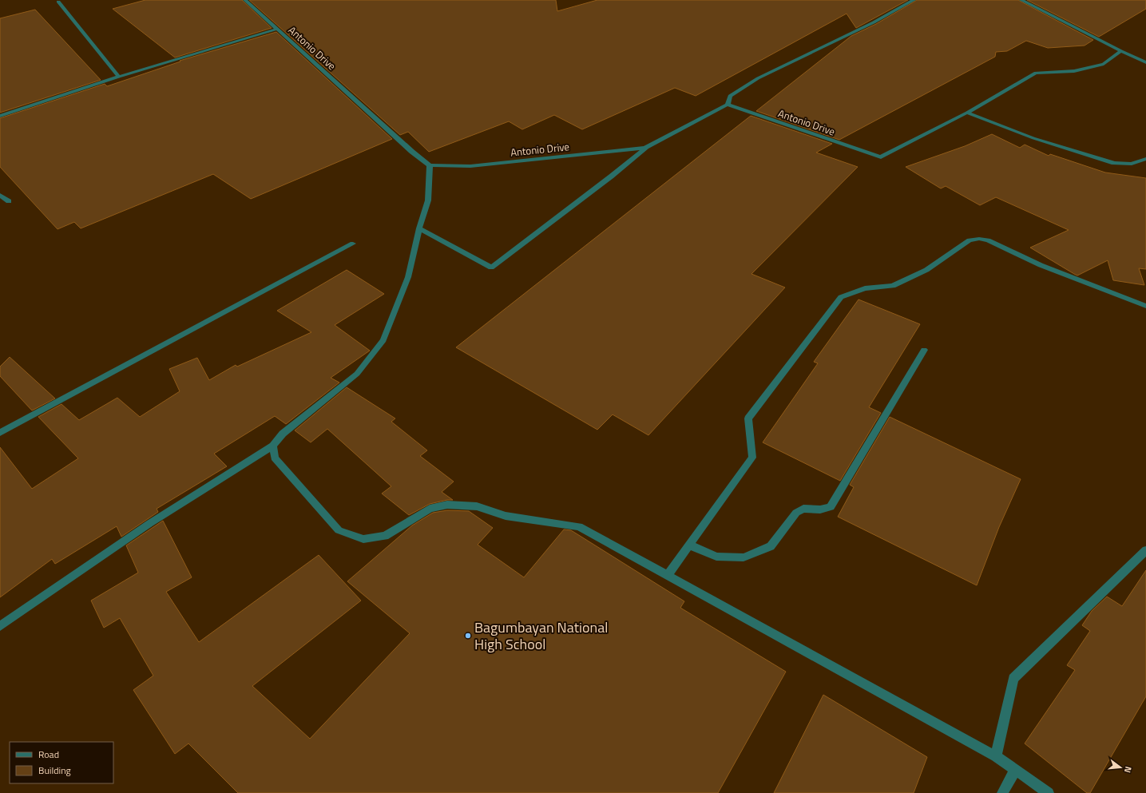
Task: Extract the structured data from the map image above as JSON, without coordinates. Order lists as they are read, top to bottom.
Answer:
{
  "streets": {
    "street": ["Antonio Drive"]
  },
  "places": ["Bagumbayan National High School"],
  "legend": ["Road", "Building"],
  "north": "right"
}
